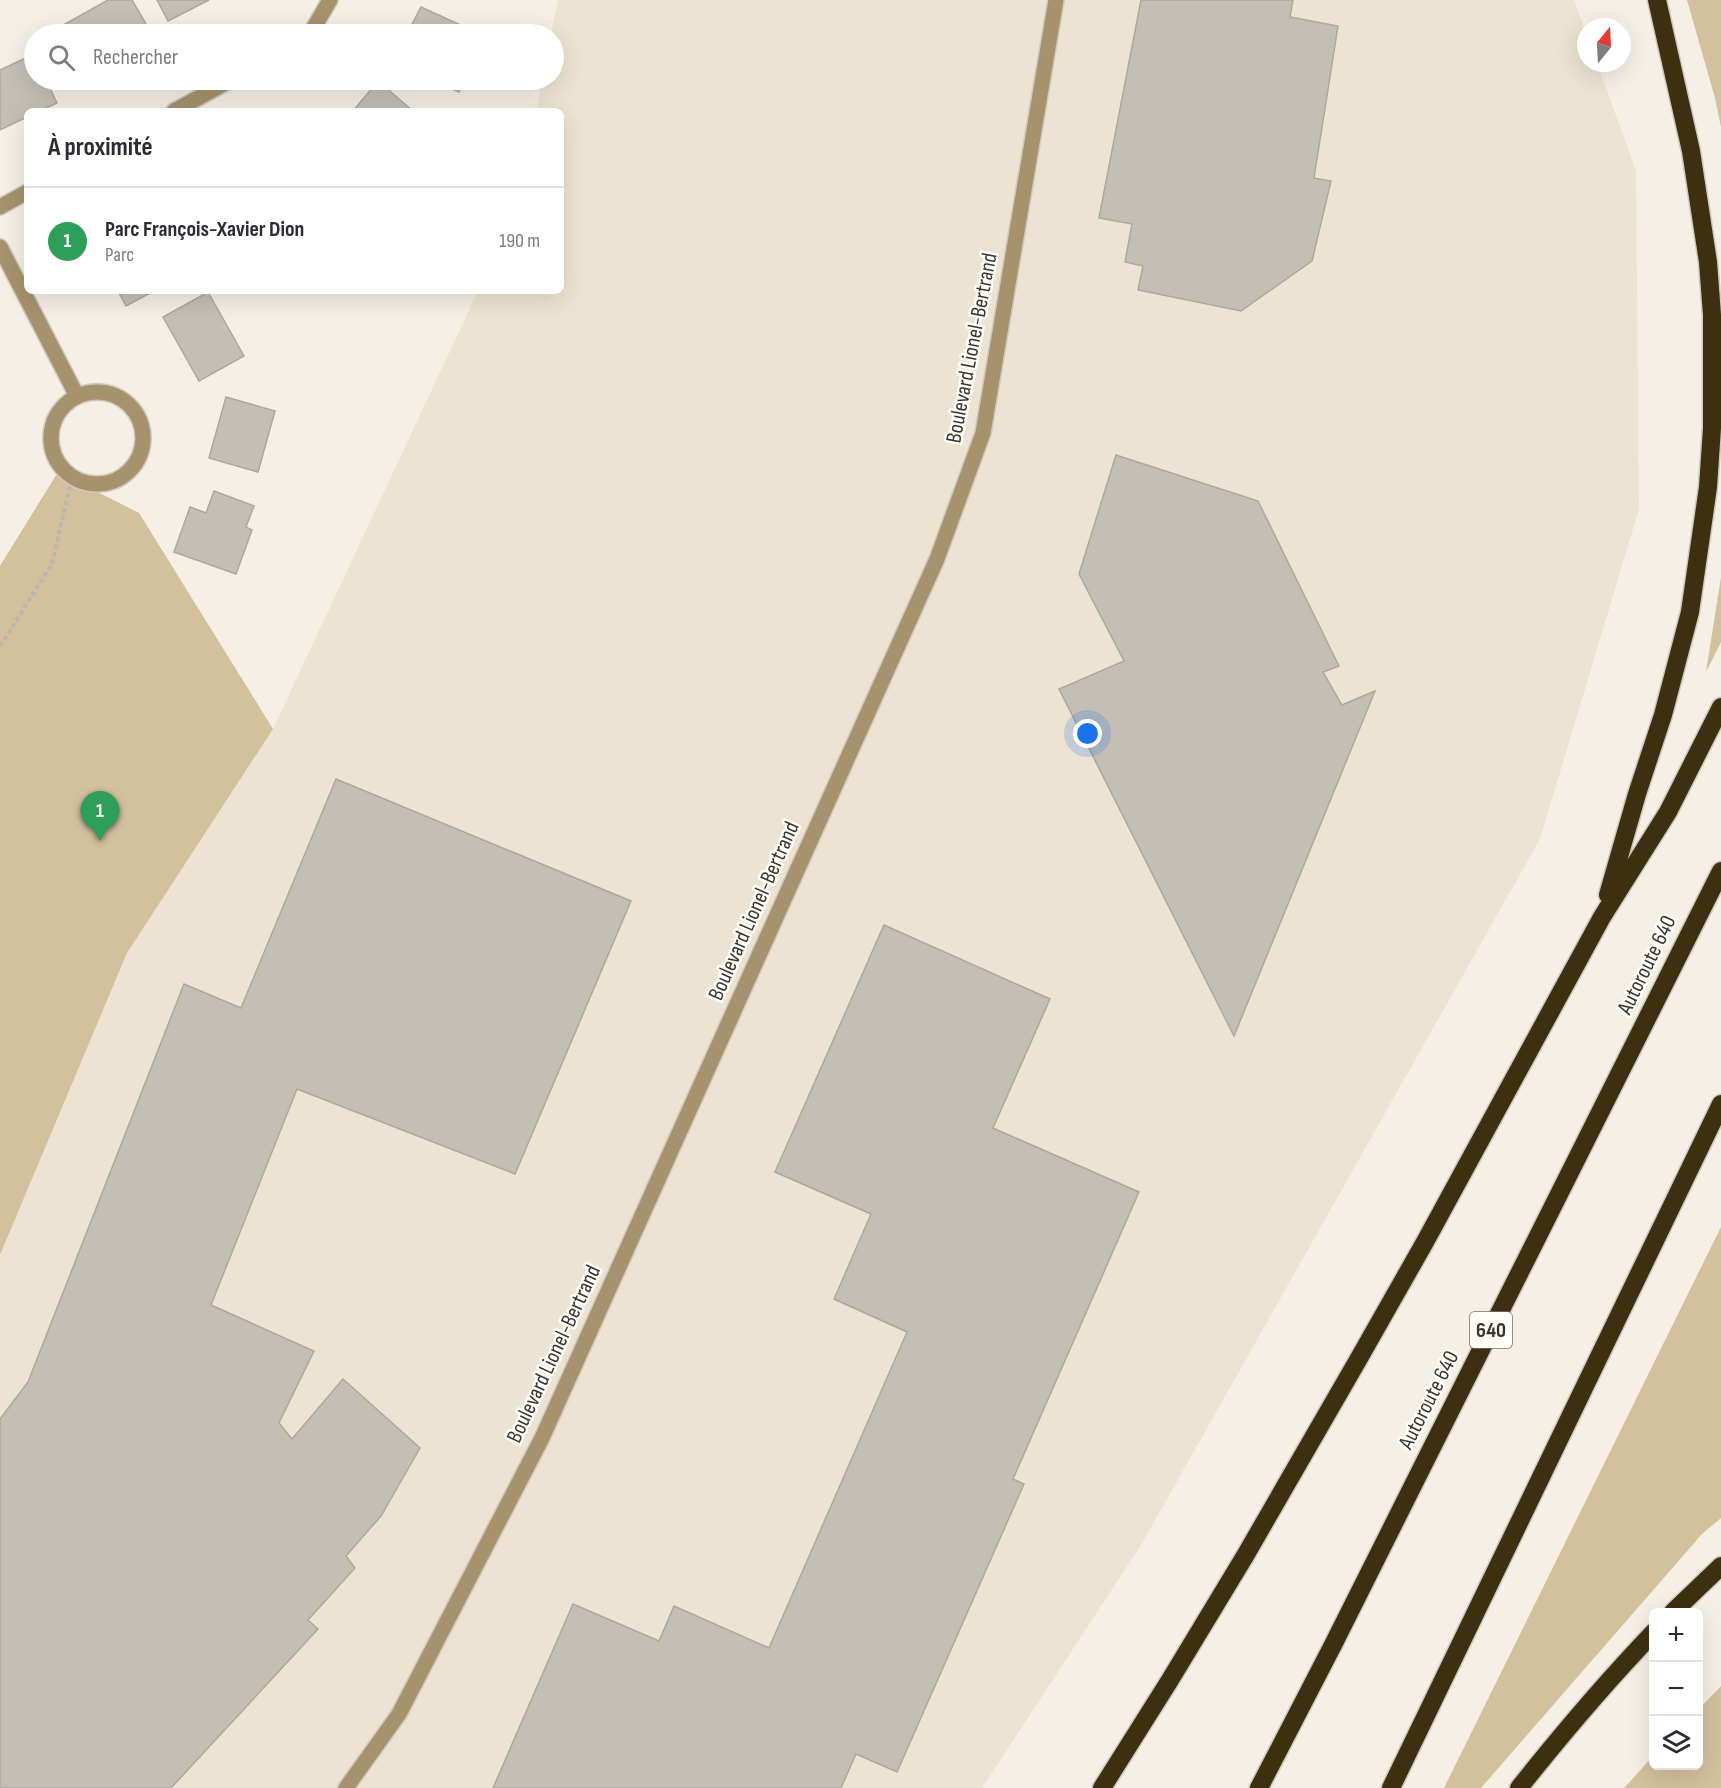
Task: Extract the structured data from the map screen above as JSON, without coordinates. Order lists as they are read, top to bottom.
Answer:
{
  "streets": {
    "highway": ["Autoroute 640", "640"],
    "street": ["Boulevard Lionel-Bertrand"]
  },
  "north": "top",
  "page": {
    "search": "Rechercher",
    "heading": "À proximité",
    "list": [
      {
        "mark": "1",
        "name": "Parc François-Xavier Dion",
        "note": "Parc",
        "value": "190 m"
      }
    ],
    "pins": "1",
    "map_buttons": ["+", "−"]
  }
}
